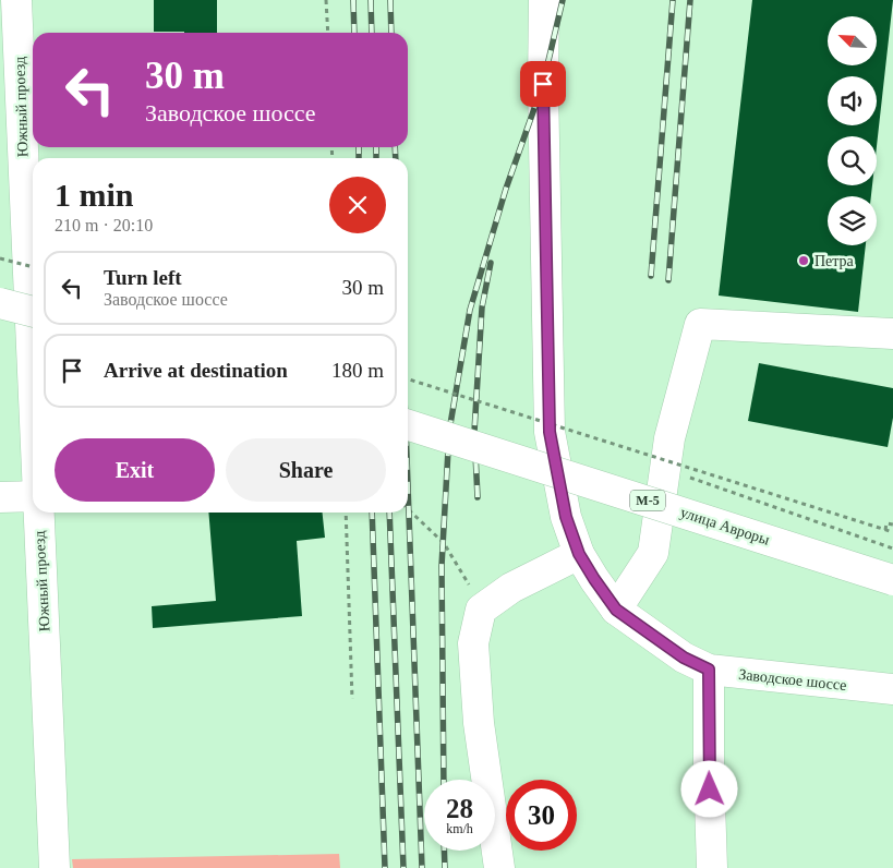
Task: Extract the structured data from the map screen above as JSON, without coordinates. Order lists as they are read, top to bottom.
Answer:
{
  "streets": {
    "main road": [
      "Южный проезд",
      "М-5",
      "улица Авроры",
      "Заводское шоссе"
    ]
  },
  "places": ["Петра"],
  "north": "top left",
  "page": {
    "turn": ["30 m", "Заводское шоссе"],
    "heading": ["1 min", "210 m · 20:10"],
    "list": [
      {
        "name": "Turn left",
        "note": "Заводское шоссе",
        "value": "30 m"
      },
      {
        "name": "Arrive at destination",
        "value": "180 m"
      }
    ],
    "buttons": ["Exit", "Share"],
    "speed": "28 km/h",
    "limit": "30"
  }
}
